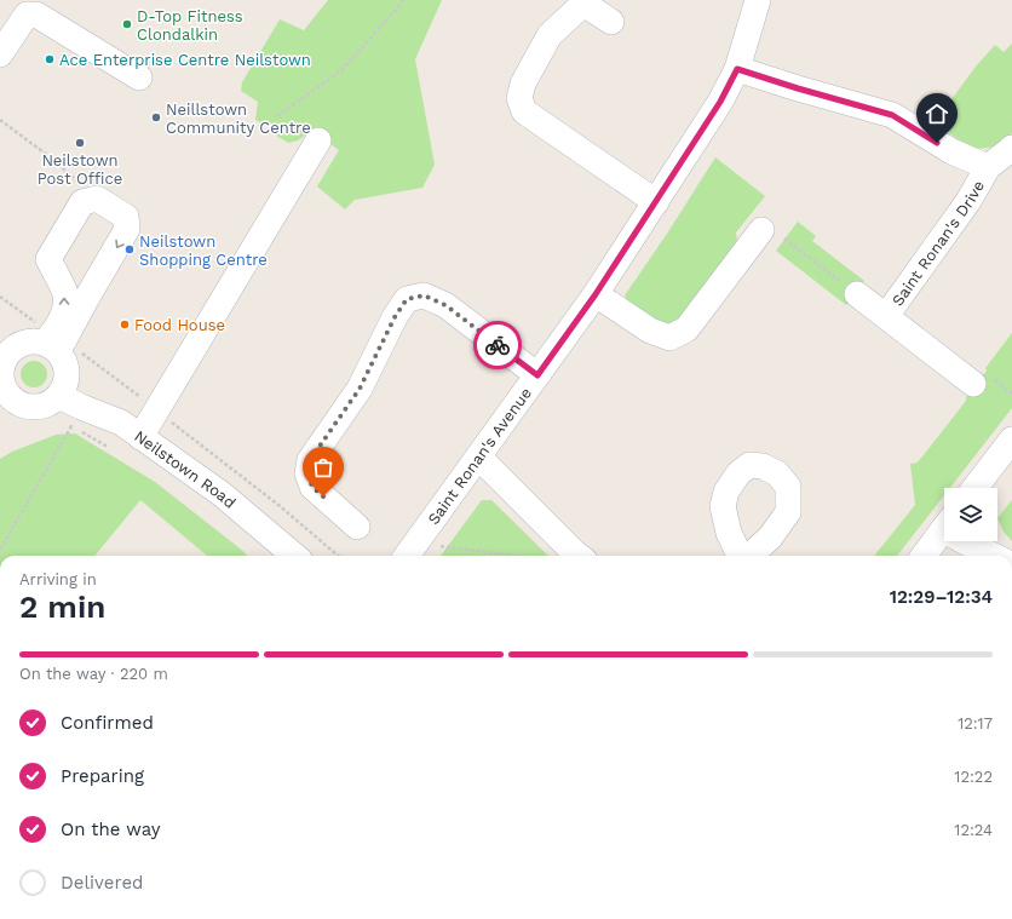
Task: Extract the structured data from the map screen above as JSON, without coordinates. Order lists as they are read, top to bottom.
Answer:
{
  "streets": {
    "street": ["Saint Ronan's Drive", "Saint Ronan's Avenue", "Neilstown Road"]
  },
  "crossings": [
    ["Saint Ronan's Drive", "Saint Ronan's Avenue"]
  ],
  "places": [
    "D-Top Fitness Clondalkin",
    "Ace Enterprise Centre Neilstown",
    "Neillstown Community Centre",
    "Neilstown Post Office",
    "Neilstown Shopping Centre",
    "Food House"
  ],
  "page": {
    "heading": ["2 min", "Arriving in", "12:29–12:34"],
    "bar": "On the way · 220 m",
    "list": [
      ["Confirmed", "12:17"],
      ["Preparing", "12:22"],
      ["On the way", "12:24"],
      "Delivered"
    ]
  }
}
